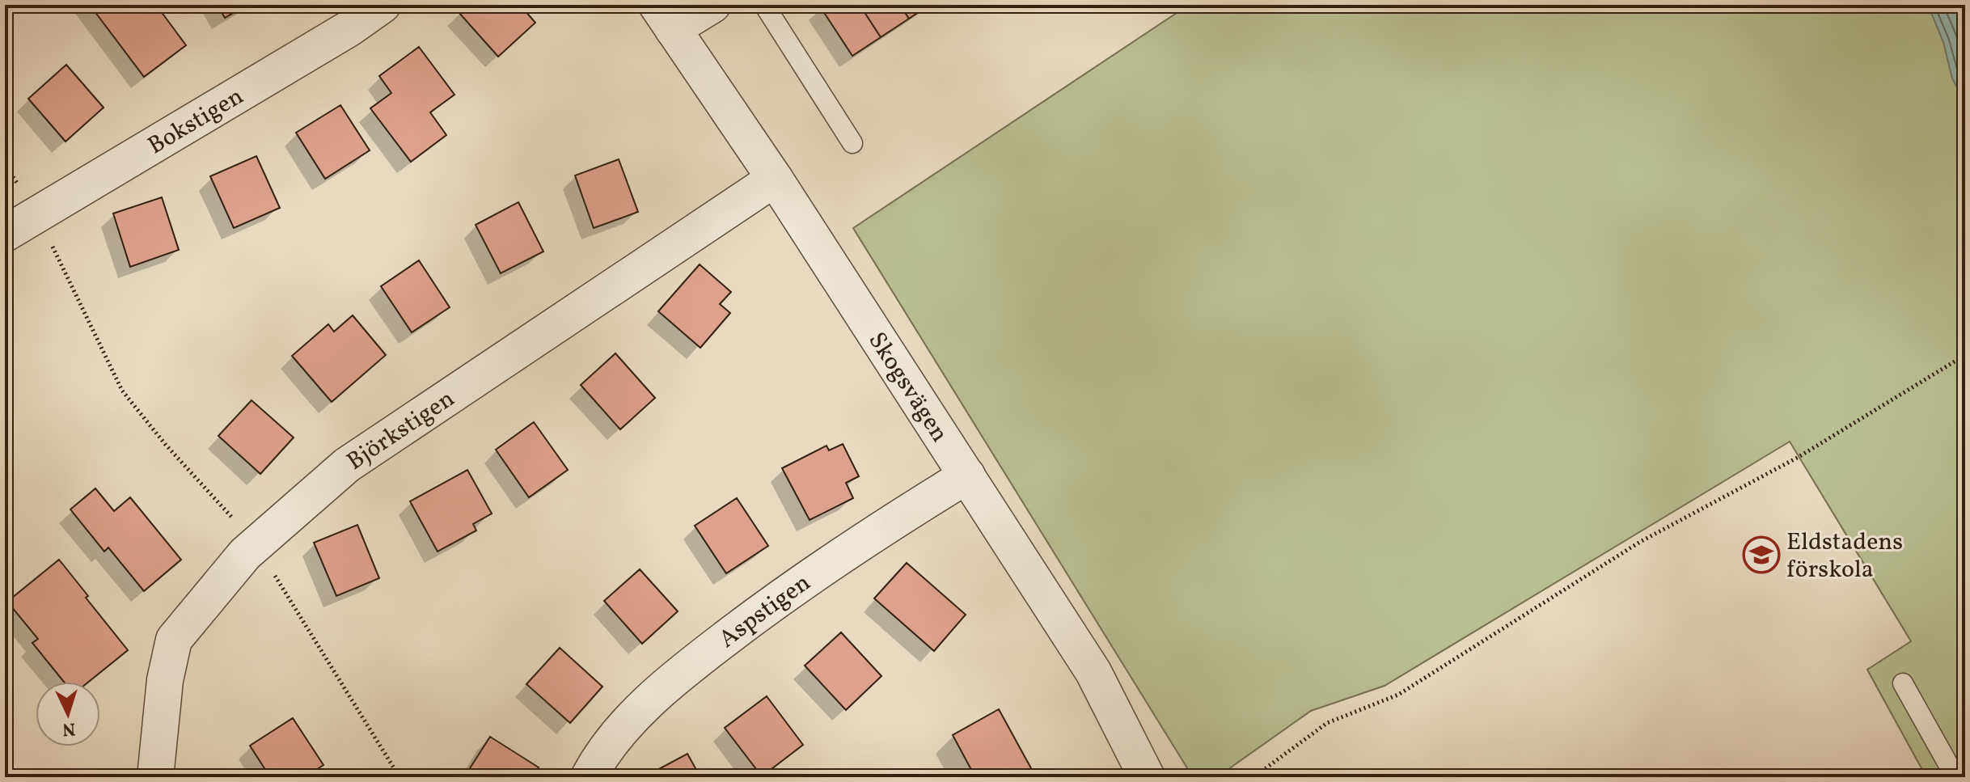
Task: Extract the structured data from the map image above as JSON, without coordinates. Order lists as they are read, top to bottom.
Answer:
{
  "streets": {
    "street": [
      "Bokstigen",
      "Skogsvägen",
      "Björkstigen",
      "Aspstigen"
    ]
  },
  "crossings": [
    ["Skogsvägen", "Björkstigen"],
    ["Skogsvägen", "Aspstigen"]
  ],
  "places": {
    "school or university": ["Eldstadens förskola"]
  },
  "north": "bottom"
}
